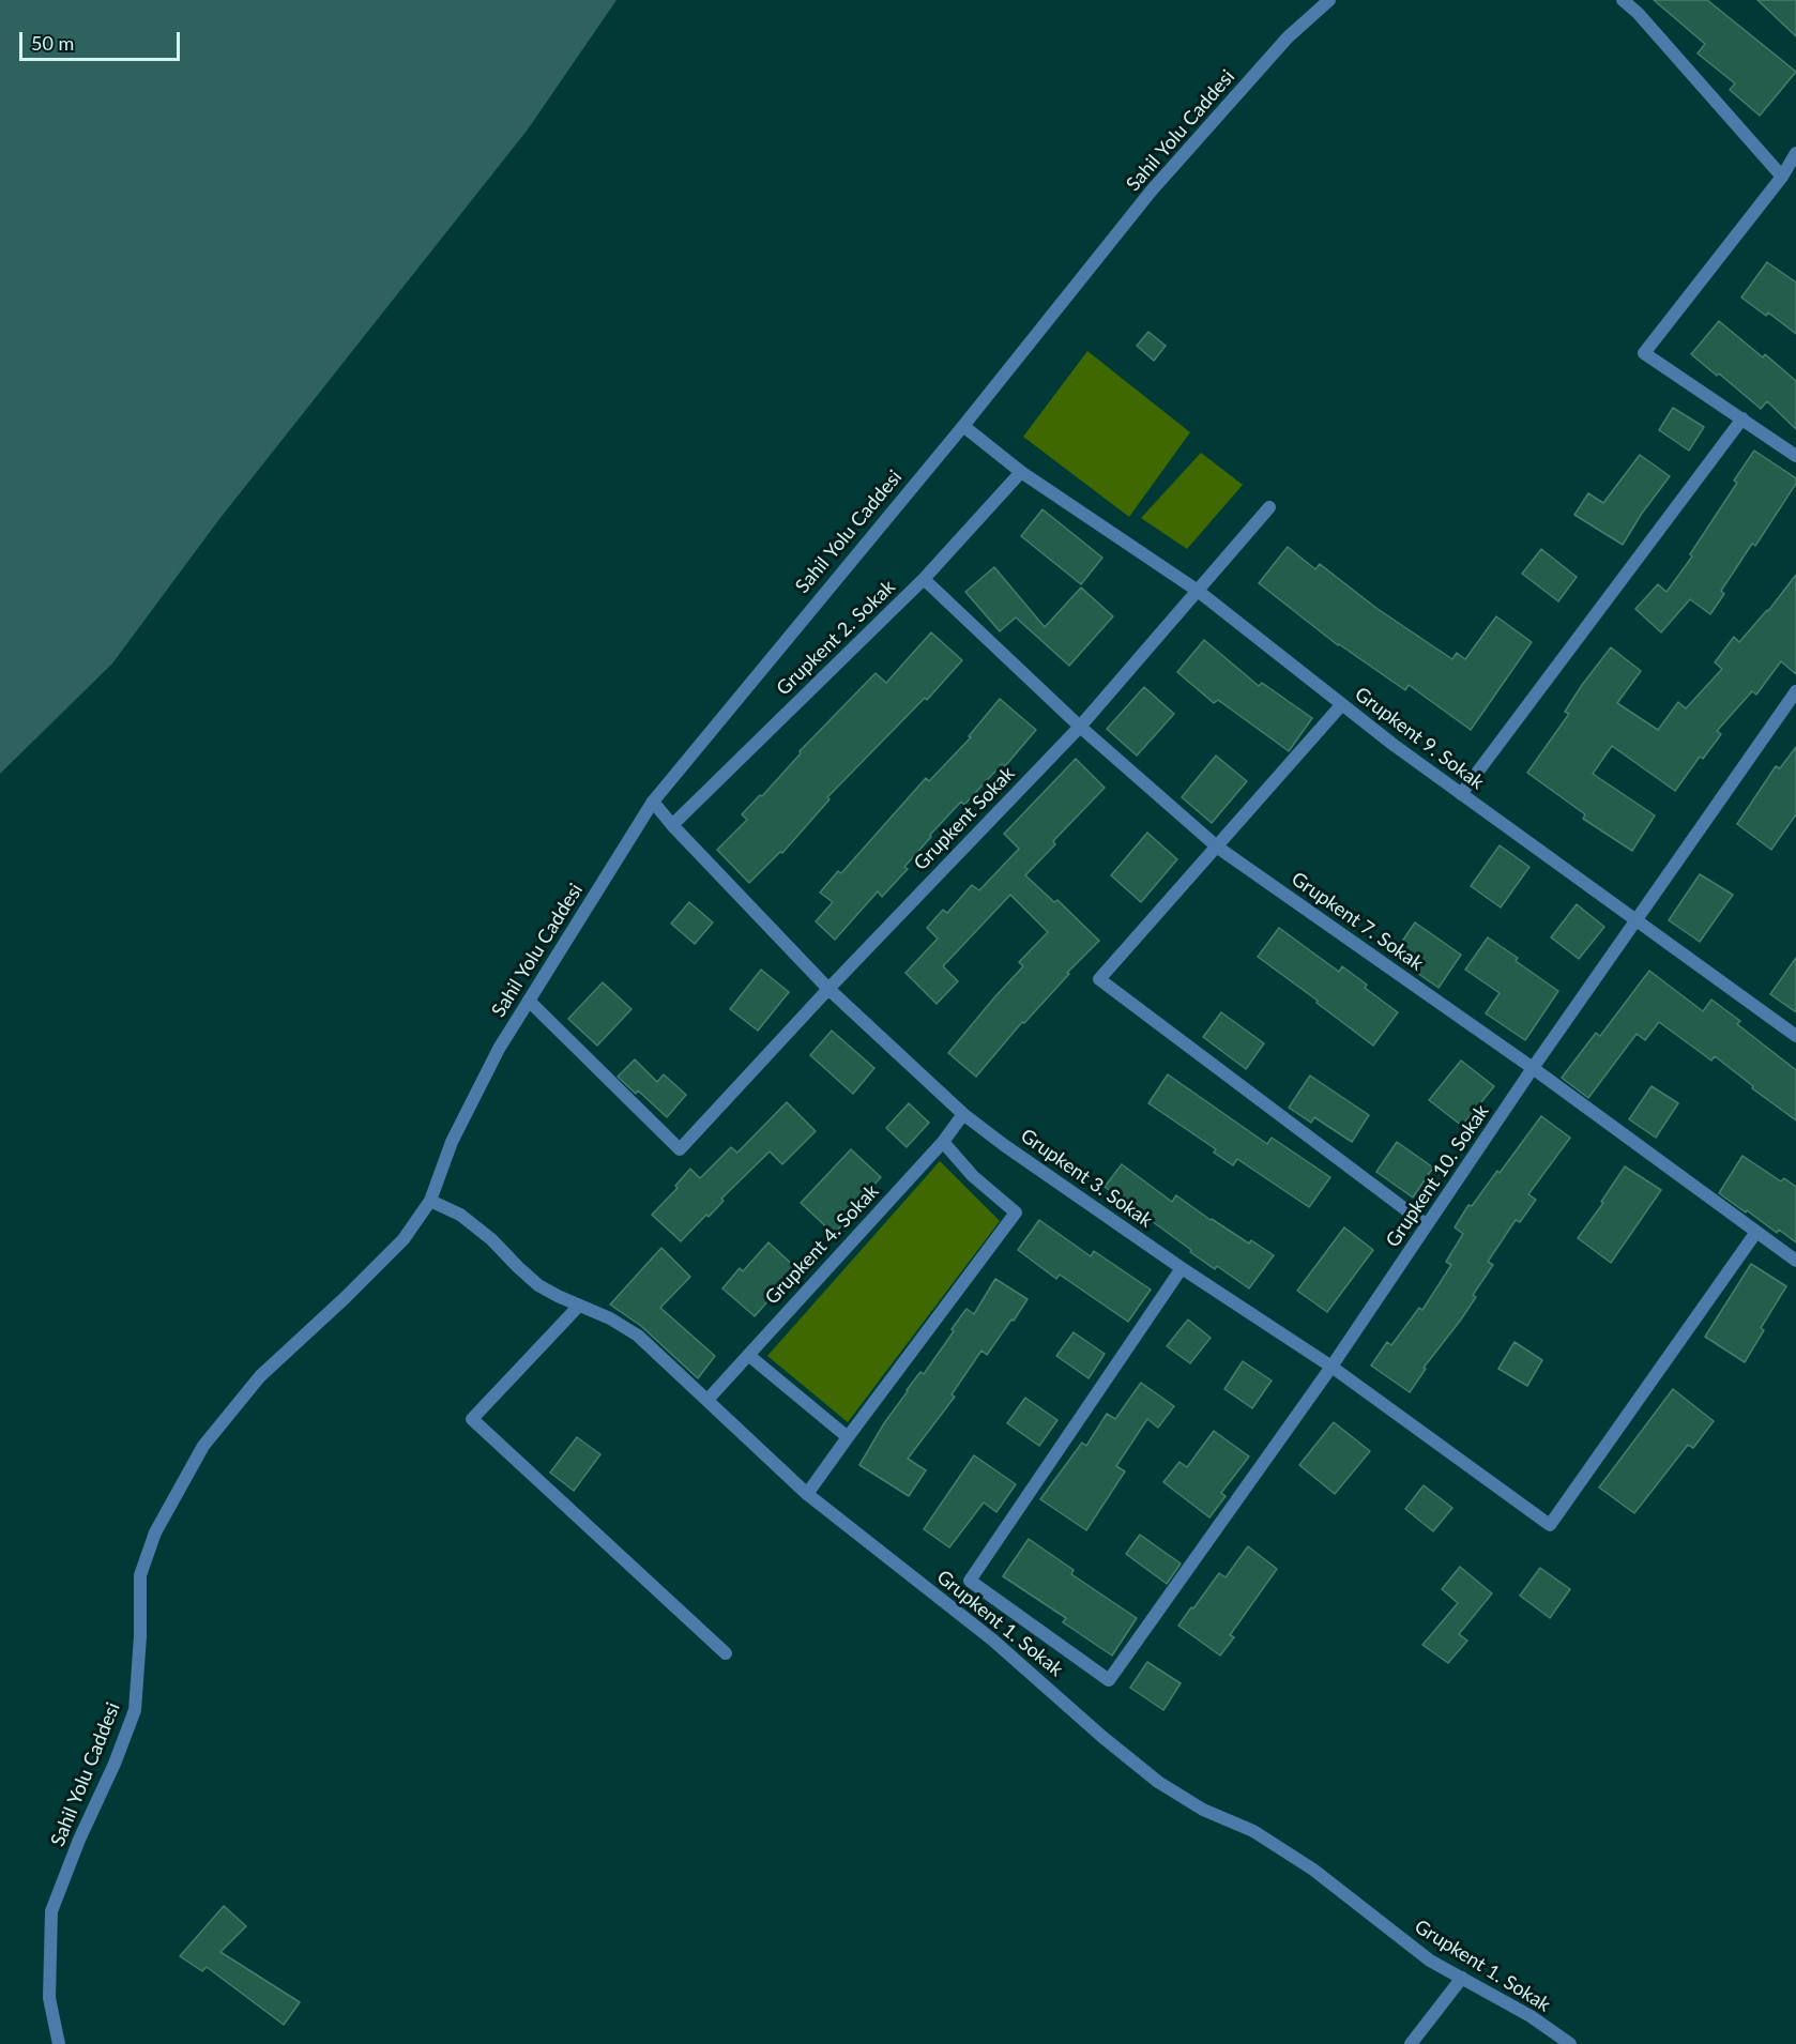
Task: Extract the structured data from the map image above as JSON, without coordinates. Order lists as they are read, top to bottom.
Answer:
{
  "streets": {
    "street": [
      "Sahil Yolu Caddesi",
      "Grupkent 2. Sokak",
      "Grupkent 9. Sokak",
      "Grupkent Sokak",
      "Grupkent 7. Sokak",
      "Grupkent 10. Sokak",
      "Grupkent 3. Sokak",
      "Grupkent 4. Sokak",
      "Grupkent 1. Sokak"
    ]
  },
  "crossings": [
    ["Sahil Yolu Caddesi", "Grupkent 9. Sokak"],
    ["Sahil Yolu Caddesi", "Grupkent Sokak"],
    ["Sahil Yolu Caddesi", "Grupkent 3. Sokak"],
    ["Sahil Yolu Caddesi", "Grupkent 1. Sokak"],
    ["Grupkent 2. Sokak", "Grupkent 9. Sokak"],
    ["Grupkent 2. Sokak", "Grupkent 7. Sokak"],
    ["Grupkent 2. Sokak", "Grupkent 3. Sokak"],
    ["Grupkent 9. Sokak", "Grupkent Sokak"],
    ["Grupkent 9. Sokak", "Grupkent 10. Sokak"],
    ["Grupkent Sokak", "Grupkent 7. Sokak"],
    ["Grupkent Sokak", "Grupkent 3. Sokak"],
    ["Grupkent 7. Sokak", "Grupkent 10. Sokak"],
    ["Grupkent 7. Sokak", "Grupkent 3. Sokak"],
    ["Grupkent 10. Sokak", "Grupkent 3. Sokak"],
    ["Grupkent 3. Sokak", "Grupkent 4. Sokak"],
    ["Grupkent 4. Sokak", "Grupkent 1. Sokak"]
  ],
  "scale_bar": "50 m"
}
